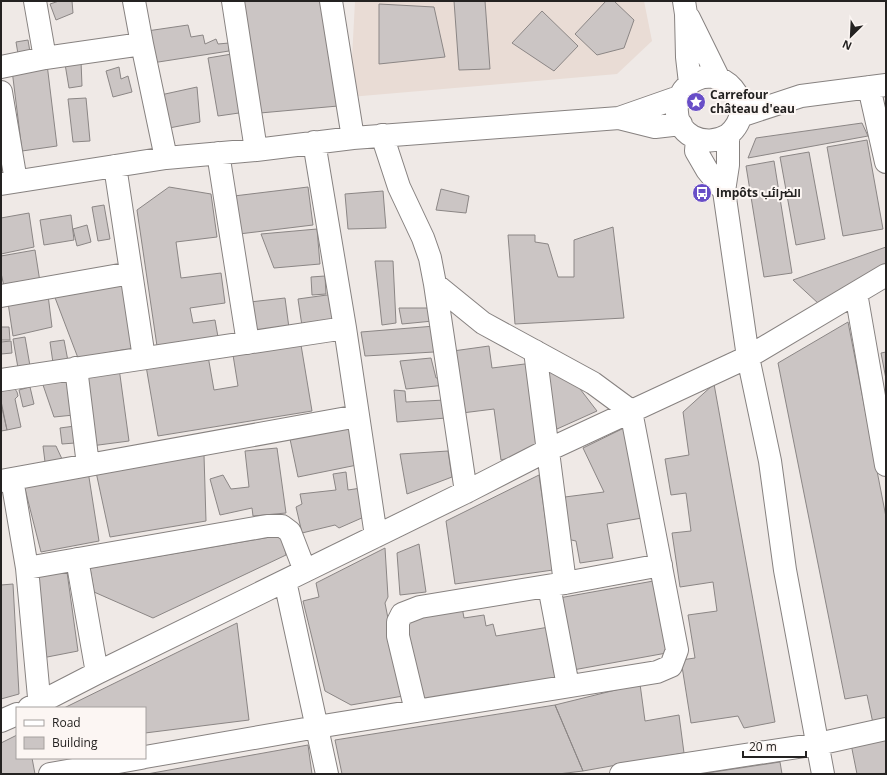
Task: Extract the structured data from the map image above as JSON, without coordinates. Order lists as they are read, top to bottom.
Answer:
{
  "places": {
    "place": ["Carrefour château d'eau"],
    "bus stop": ["Impôts الضرائب"]
  },
  "legend": ["Road", "Building"],
  "scale_bar": "20 m",
  "north": "bottom left"
}
